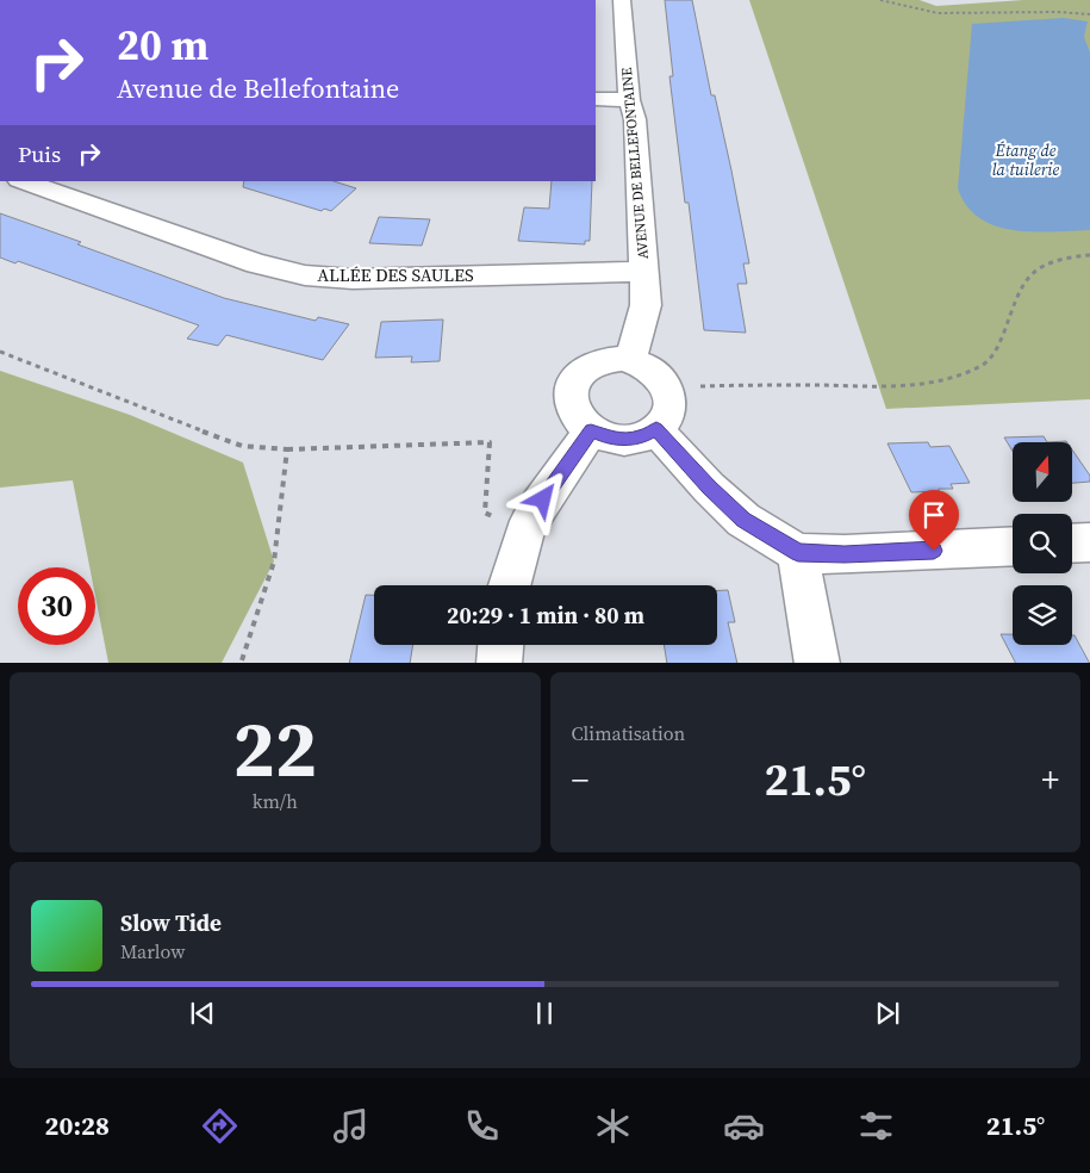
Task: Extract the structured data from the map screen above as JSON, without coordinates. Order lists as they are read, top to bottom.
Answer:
{
  "streets": {
    "street": ["AVENUE DE BELLEFONTAINE", "ALLÉE DES SAULES"]
  },
  "crossings": [
    ["AVENUE DE BELLEFONTAINE", "ALLÉE DES SAULES"]
  ],
  "water": ["Étang de la tuilerie"],
  "north": "top",
  "page": {
    "turn": ["20 m", "Avenue de Bellefontaine"],
    "then": "Puis",
    "limit": "30",
    "trip": "20:29 · 1 min · 80 m",
    "tile": [
      ["22", "km/h"],
      "Climatisation"
    ],
    "heat": ["−", "21.5°", "+"],
    "song": ["Slow Tide", "Marlow"],
    "tabs": ["20:28", "21.5°"]
  }
}
